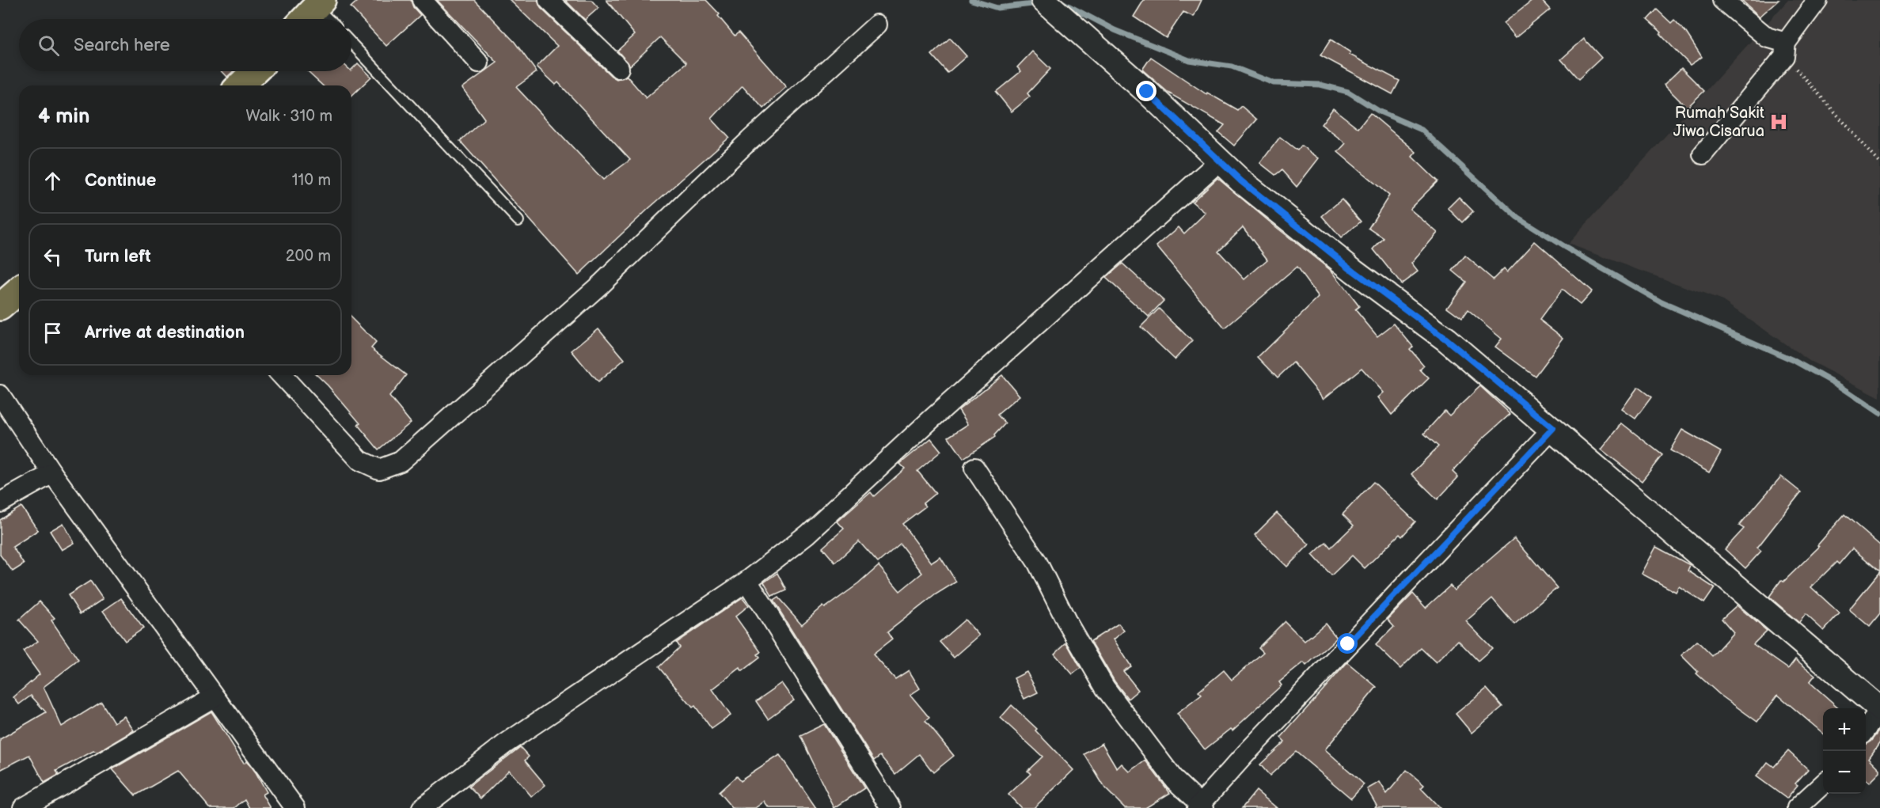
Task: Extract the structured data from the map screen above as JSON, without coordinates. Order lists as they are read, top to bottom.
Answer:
{
  "places": {
    "hospital": ["Rumah Sakit Jiwa Cisarua"]
  },
  "page": {
    "search": "Search here",
    "heading": ["4 min", "Walk · 310 m"],
    "list": [
      ["Continue", "110 m"],
      ["Turn left", "200 m"],
      "Arrive at destination"
    ],
    "map_buttons": ["+", "−"]
  }
}
